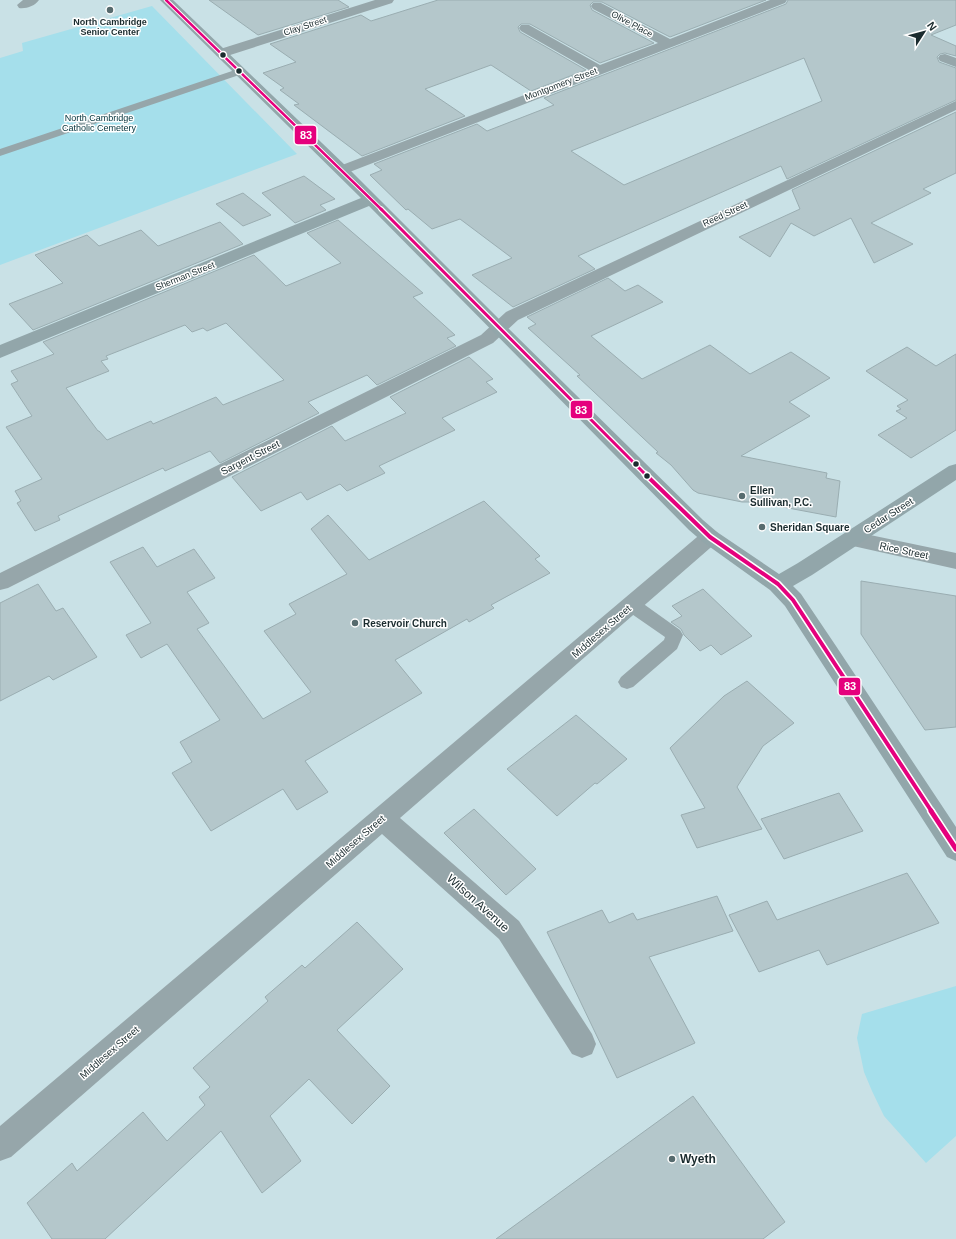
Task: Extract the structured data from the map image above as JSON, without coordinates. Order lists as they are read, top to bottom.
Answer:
{
  "streets": {
    "street": [
      "Olive Place",
      "Clay Street",
      "Montgomery Street",
      "Reed Street",
      "Sherman Street",
      "Sargent Street",
      "Cedar Street",
      "Rice Street",
      "Middlesex Street",
      "Wilson Avenue"
    ]
  },
  "crossings": [
    ["Olive Place", "Montgomery Street"],
    ["Reed Street", "Sargent Street"],
    ["Cedar Street", "Rice Street"],
    ["Middlesex Street", "Wilson Avenue"]
  ],
  "parks": ["North Cambridge Catholic Cemetery"],
  "places": [
    "North Cambridge Senior Center",
    "Ellen Sullivan, P.C.",
    "Sheridan Square",
    "Reservoir Church",
    "Wyeth"
  ],
  "lines": ["transit line 83"],
  "north": "top right"
}
